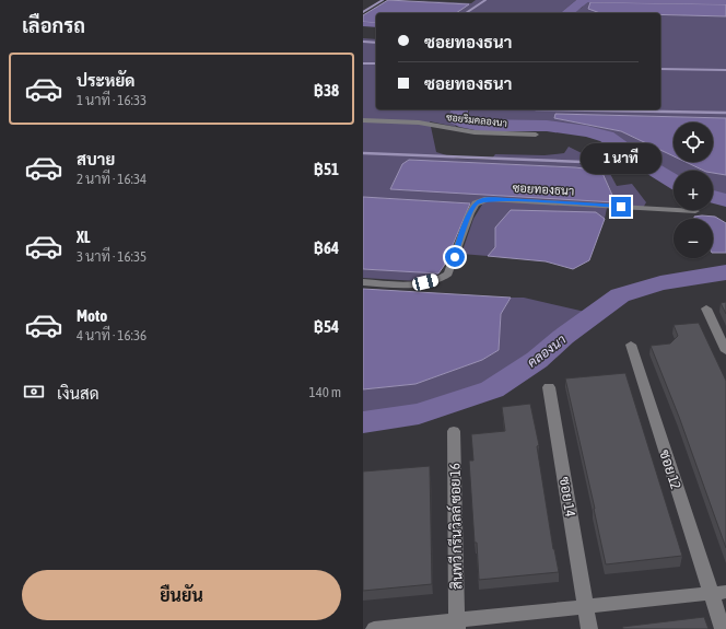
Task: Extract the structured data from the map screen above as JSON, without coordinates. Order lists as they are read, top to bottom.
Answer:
{
  "streets": {
    "street": [
      "ซอยริมคลองนา",
      "ซอยทองธนา",
      "ซอย 12",
      "ซอย 14",
      "สินทวี กรีนวิลล์ ซอย 16"
    ]
  },
  "water": ["คลองนา"],
  "page": {
    "heading": "เลือกรถ",
    "banner": ["ซอยทองธนา", "ซอยทองธนา"],
    "list": [
      {
        "name": "ประหยัด",
        "note": "1 นาที · 16:33",
        "value": "฿38"
      },
      {
        "name": "สบาย",
        "note": "2 นาที · 16:34",
        "value": "฿51"
      },
      {
        "name": "XL",
        "note": "3 นาที · 16:35",
        "value": "฿64"
      },
      {
        "name": "Moto",
        "note": "4 นาที · 16:36",
        "value": "฿54"
      }
    ],
    "map_buttons": ["+", "−"],
    "bubble": "1 นาที",
    "pay": ["เงินสด", "140 m"],
    "buttons": "ยืนยัน"
  }
}
